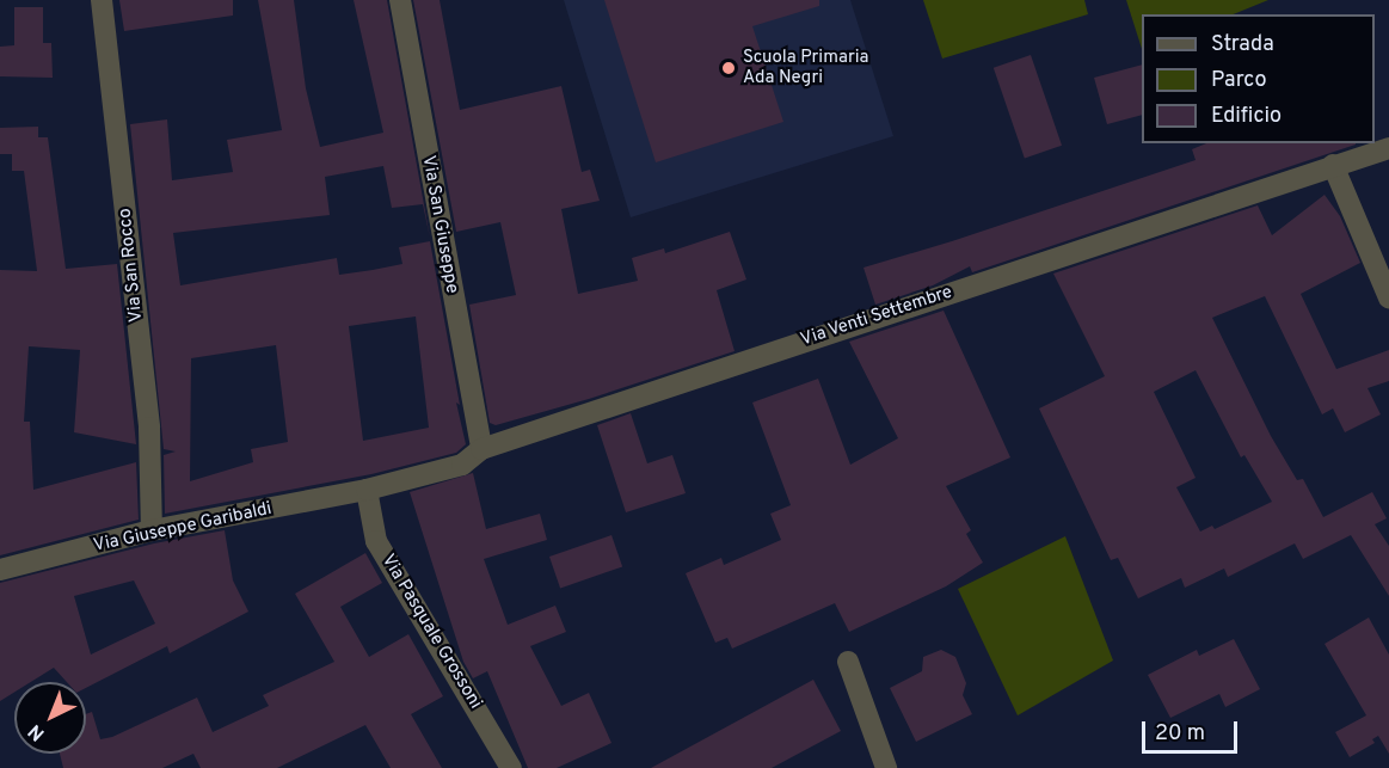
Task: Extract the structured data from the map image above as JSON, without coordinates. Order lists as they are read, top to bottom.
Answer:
{
  "streets": {
    "street": [
      "Via San Giuseppe",
      "Via San Rocco",
      "Via Venti Settembre",
      "Via Giuseppe Garibaldi",
      "Via Pasquale Grossoni"
    ]
  },
  "crossings": [
    ["Via San Giuseppe", "Via Venti Settembre"],
    ["Via San Rocco", "Via Giuseppe Garibaldi"],
    ["Via Venti Settembre", "Via Giuseppe Garibaldi"],
    ["Via Venti Settembre", "Via Pasquale Grossoni"],
    ["Via Giuseppe Garibaldi", "Via Pasquale Grossoni"]
  ],
  "places": ["Scuola Primaria Ada Negri"],
  "legend": ["Strada", "Parco", "Edificio"],
  "scale_bar": "20 m",
  "north": "bottom left"
}
